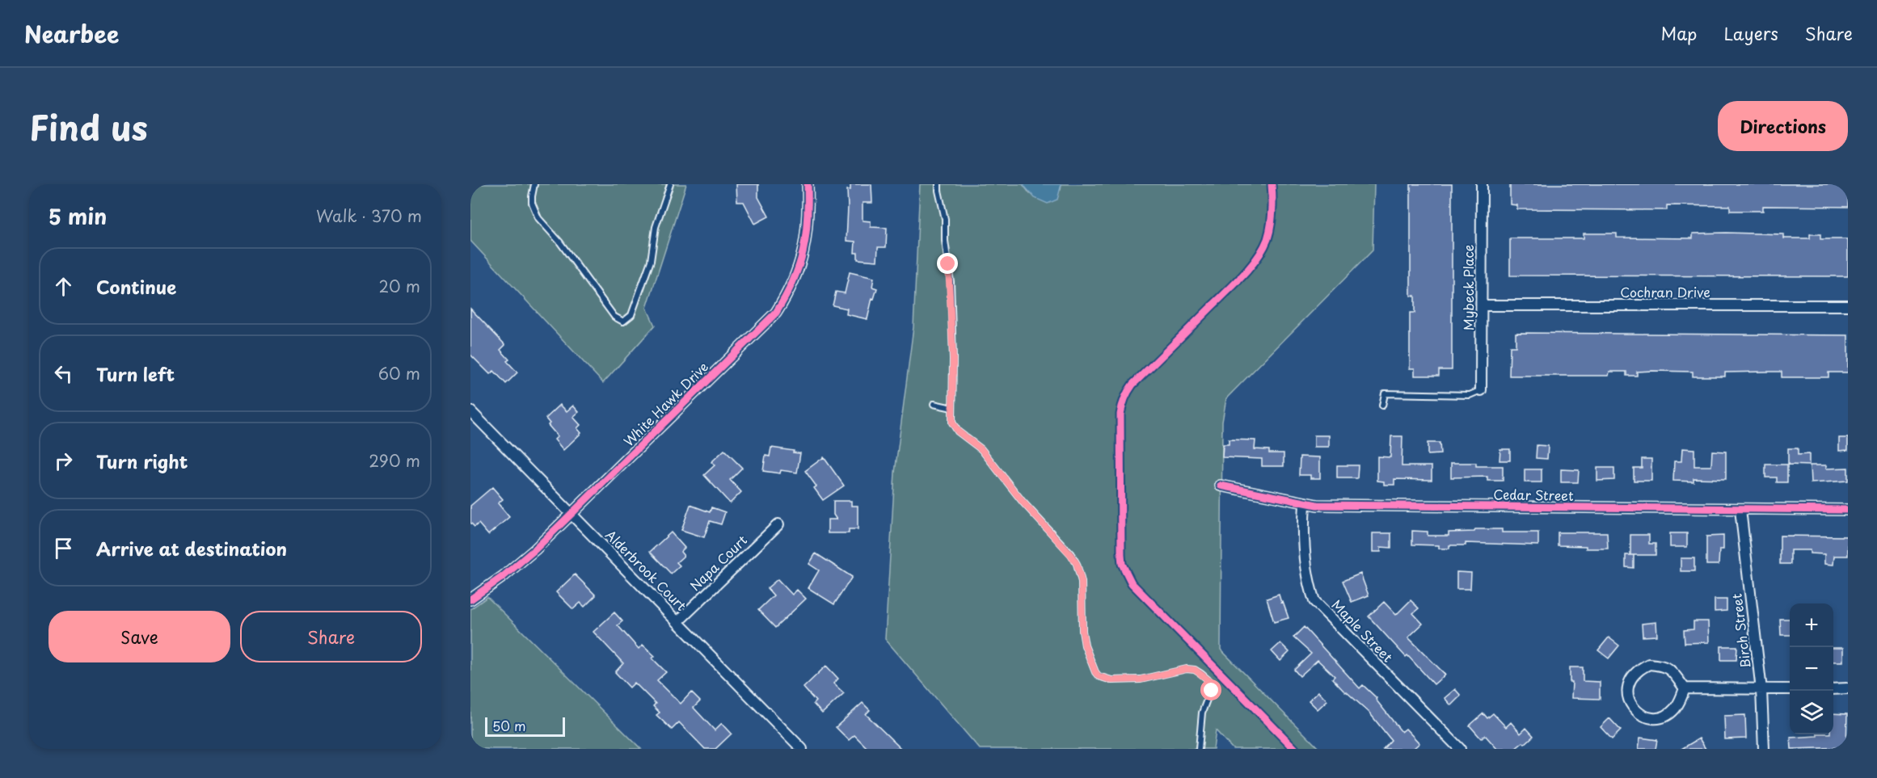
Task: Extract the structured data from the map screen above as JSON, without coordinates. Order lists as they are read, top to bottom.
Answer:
{
  "streets": {
    "street": [
      "Mybeck Place",
      "Cochran Drive",
      "White Hawk Drive",
      "Cedar Street",
      "Napa Court",
      "Alderbrook Court",
      "Maple Street",
      "Birch Street"
    ]
  },
  "crossings": [
    ["Mybeck Place", "Cochran Drive"],
    ["White Hawk Drive", "Alderbrook Court"],
    ["Cedar Street", "Maple Street"],
    ["Cedar Street", "Birch Street"],
    ["Napa Court", "Alderbrook Court"]
  ],
  "scale_bar": "50 m",
  "page": {
    "header": "Nearbee",
    "nav": ["Map", "Layers", "Share"],
    "title": "Find us",
    "buttons": [
      "Directions",
      ["Save", "Share"]
    ],
    "heading": ["5 min", "Walk · 370 m"],
    "list": [
      ["Continue", "20 m"],
      ["Turn left", "60 m"],
      ["Turn right", "290 m"],
      "Arrive at destination"
    ],
    "map_buttons": ["+", "−"],
    "scale": "50 m"
  }
}
